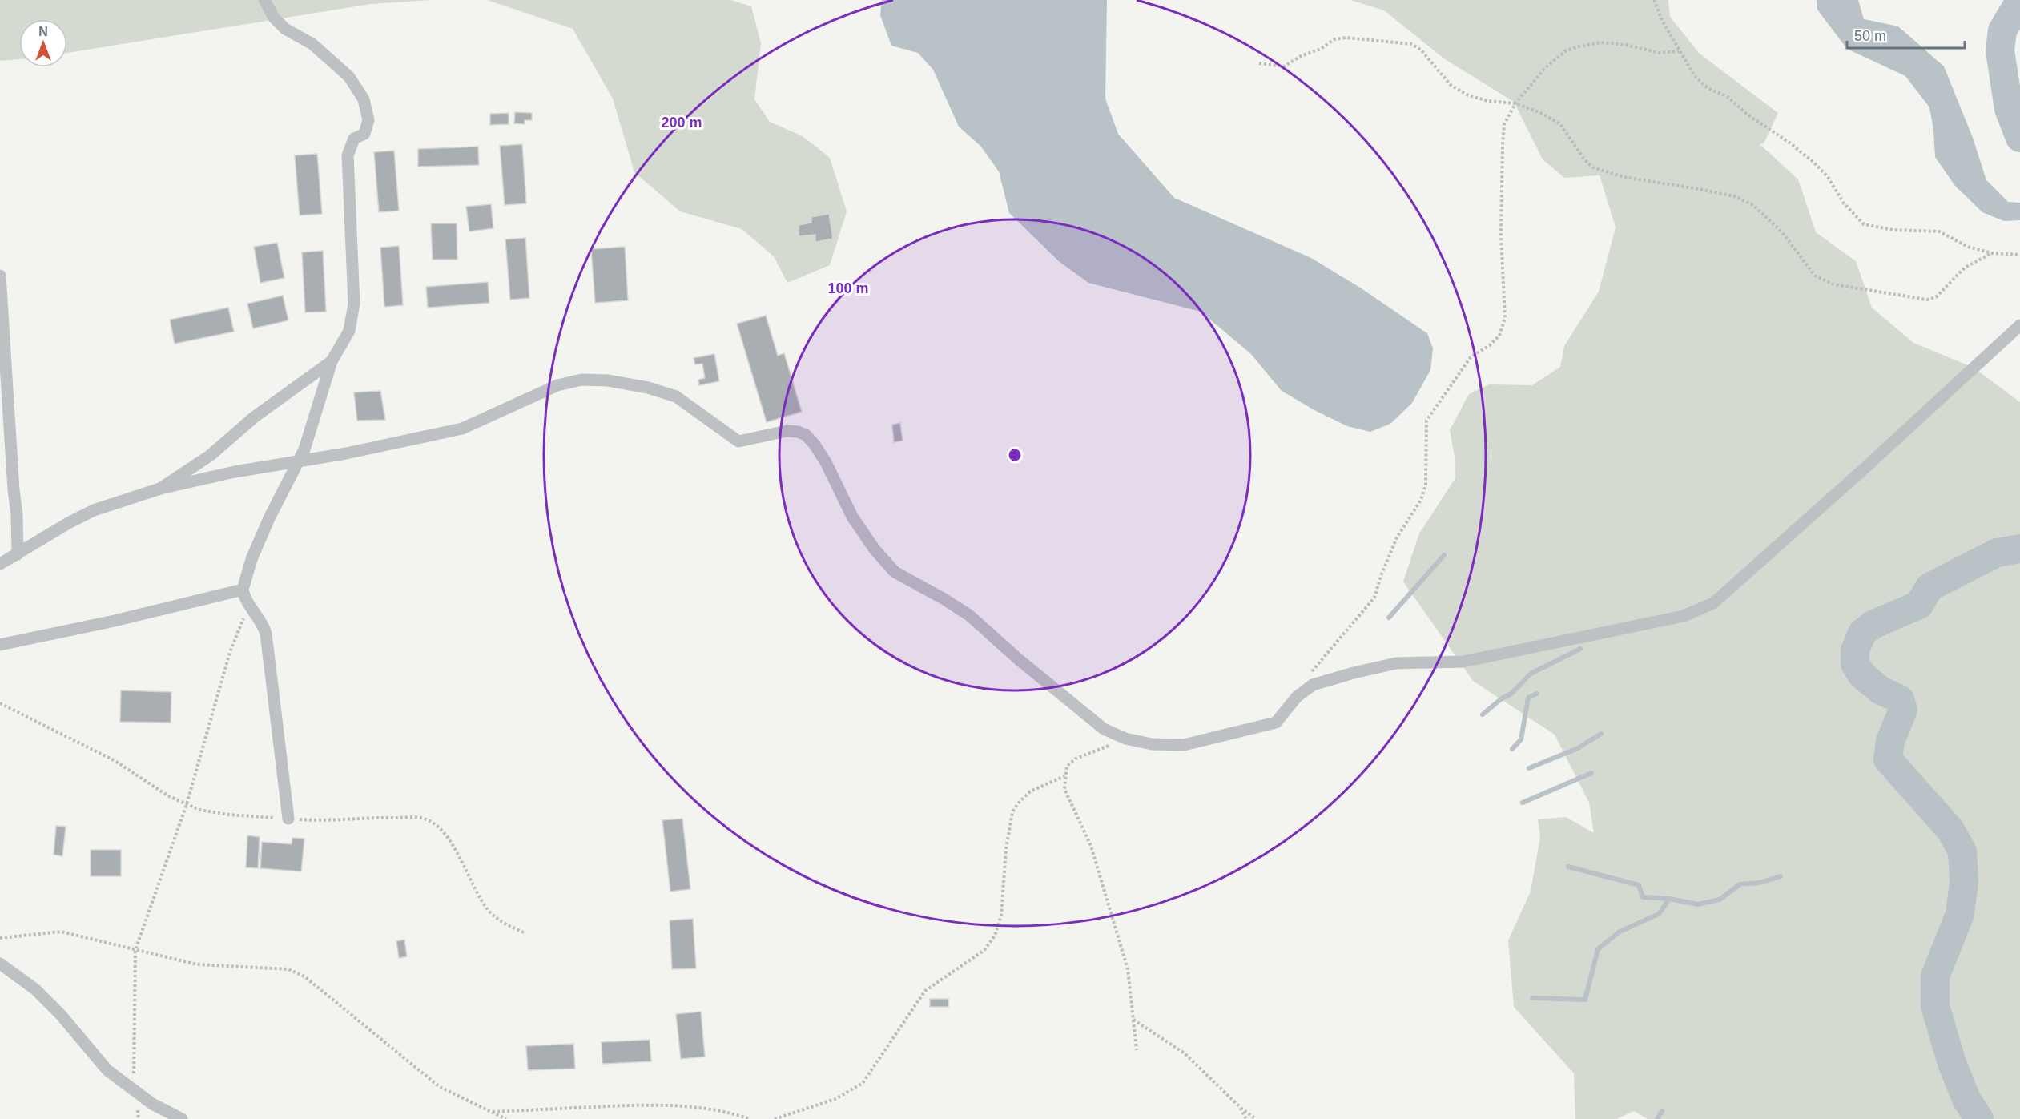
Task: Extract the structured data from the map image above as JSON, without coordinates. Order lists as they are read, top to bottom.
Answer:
{
  "scale_bar": "50 m",
  "north": "top",
  "rings": ["200 m", "100 m"]
}
